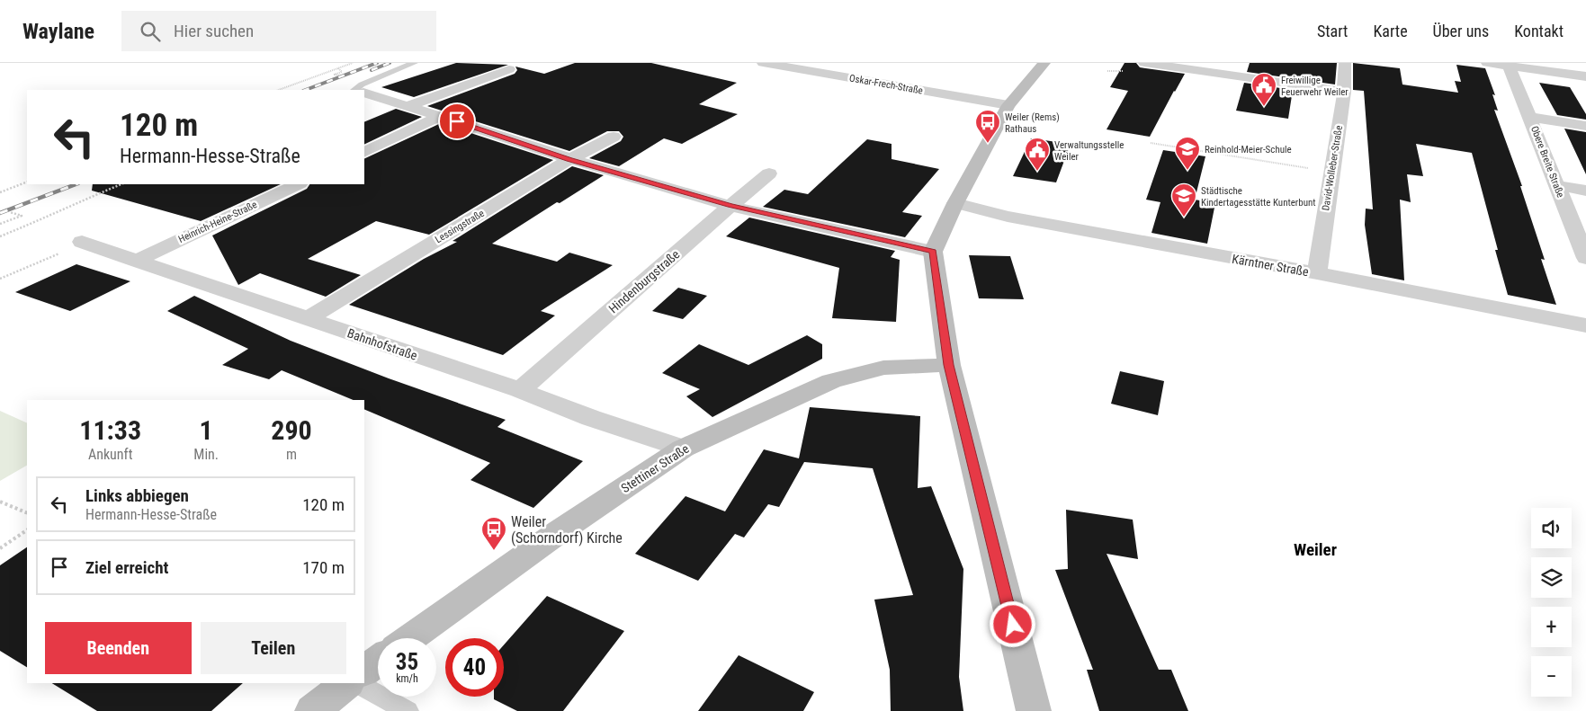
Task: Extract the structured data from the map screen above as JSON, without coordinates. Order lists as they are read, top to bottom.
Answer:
{
  "streets": {
    "street": [
      "Oskar-Frech-Straße",
      "Obere Breite Straße",
      "David-Wolleber-Straße",
      "Heinrich-Heine-Straße",
      "Lessingstraße",
      "Kärntner Straße",
      "Hindenburgstraße",
      "Bahnhofstraße",
      "Stettiner Straße"
    ]
  },
  "crossings": [
    ["David-Wolleber-Straße", "Kärntner Straße"],
    ["Heinrich-Heine-Straße", "Bahnhofstraße"],
    ["Lessingstraße", "Bahnhofstraße"],
    ["Hindenburgstraße", "Bahnhofstraße"],
    ["Bahnhofstraße", "Stettiner Straße"]
  ],
  "districts": ["Weiler"],
  "places": {
    "public building": ["Freiwillige Feuerwehr Weiler", "Verwaltungsstelle Weiler"],
    "bus stop": ["Weiler (Rems) Rathaus", "Weiler (Schorndorf) Kirche"],
    "school or university": ["Reinhold-Meier-Schule", "Städtische Kindertagesstätte Kunterbunt"]
  },
  "page": {
    "header": "Waylane",
    "search": "Hier suchen",
    "nav": [
      "Start",
      "Karte",
      "Über uns",
      "Kontakt"
    ],
    "turn": ["120 m", "Hermann-Hesse-Straße"],
    "eta": [
      "11:33",
      "Ankunft",
      "1",
      "Min.",
      "290",
      "m"
    ],
    "list": [
      {
        "name": "Links abbiegen",
        "note": "Hermann-Hesse-Straße",
        "value": "120 m"
      },
      {
        "name": "Ziel erreicht",
        "value": "170 m"
      }
    ],
    "map_buttons": ["+", "−"],
    "buttons": ["Beenden", "Teilen"],
    "speed": "35 km/h",
    "limit": "40"
  }
}
